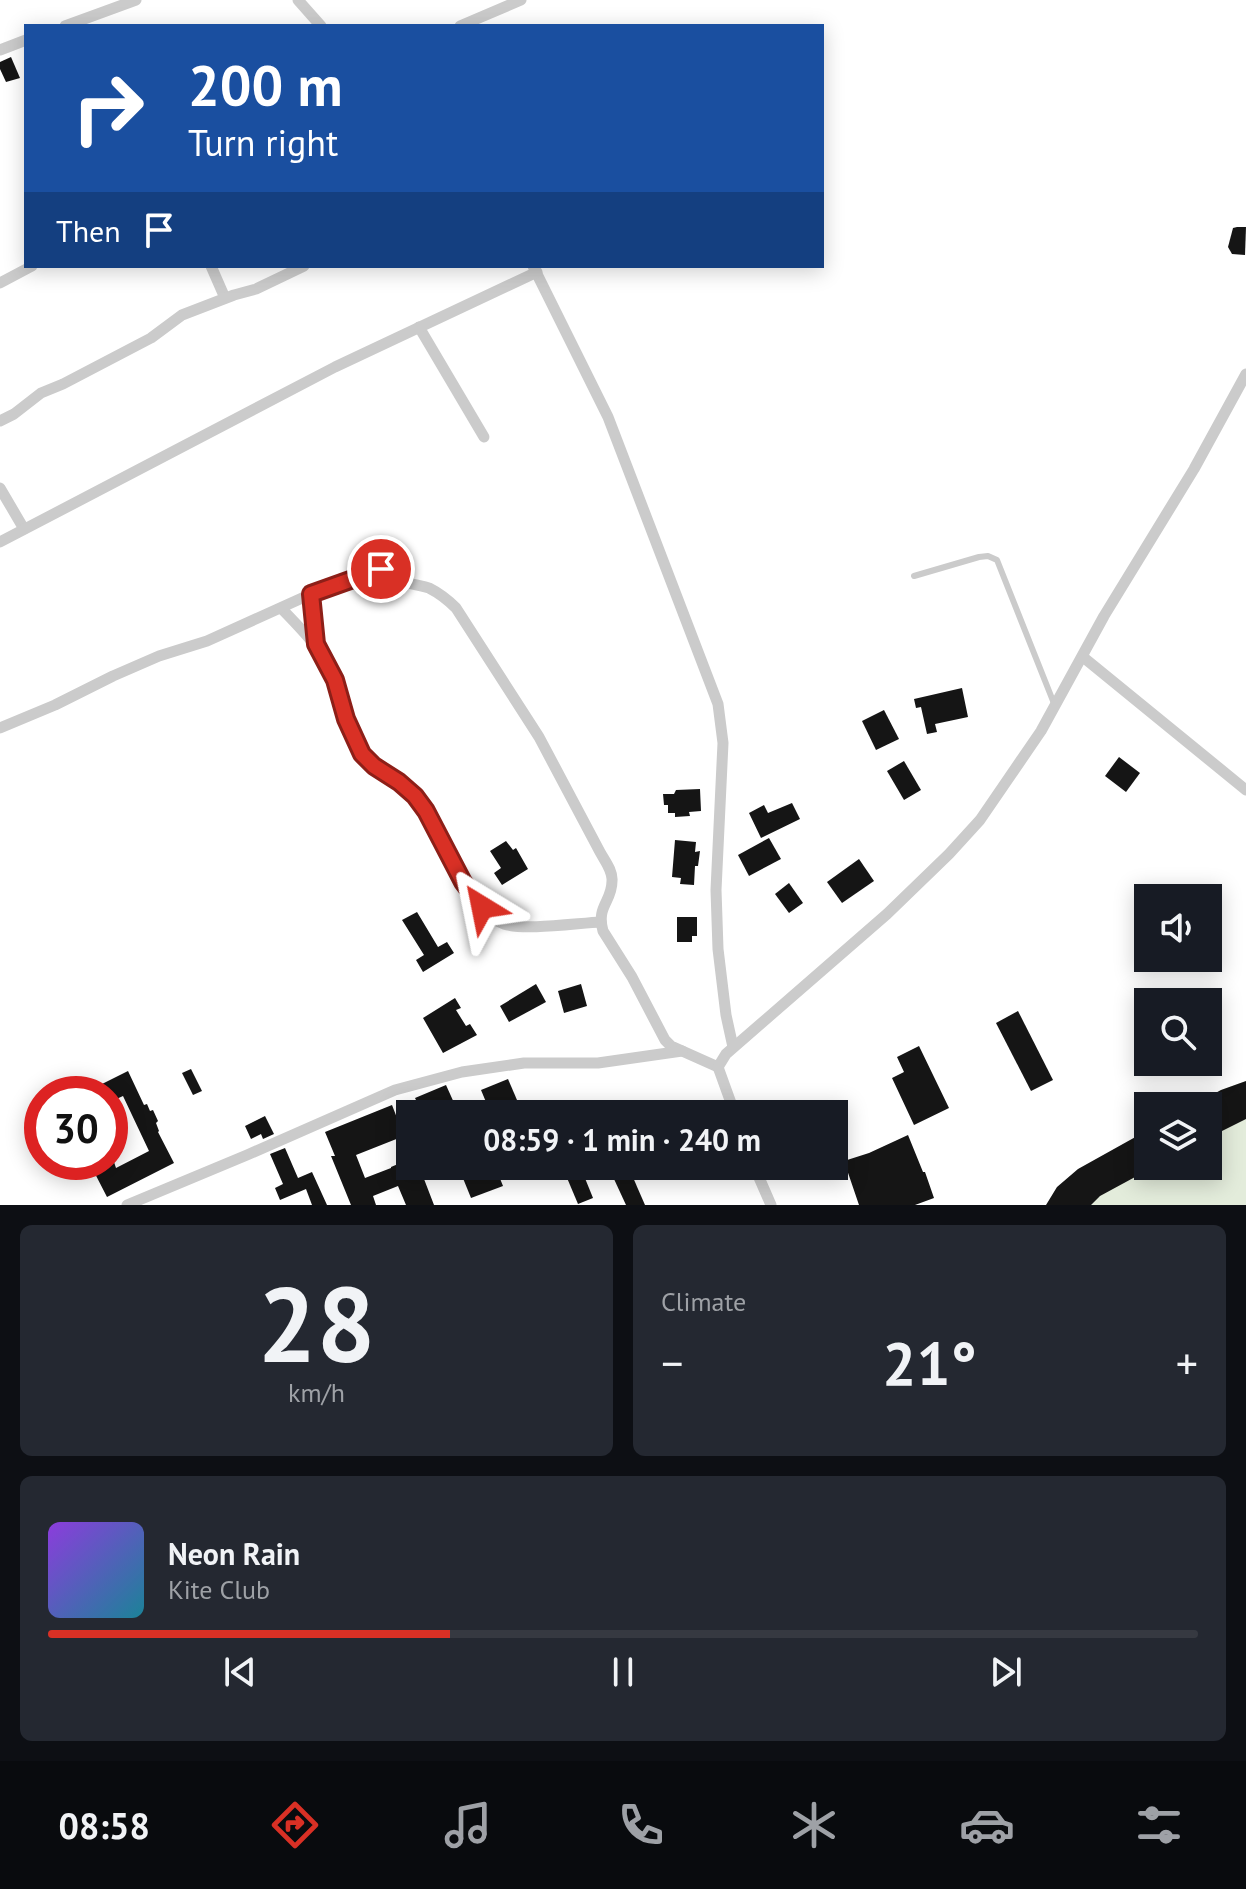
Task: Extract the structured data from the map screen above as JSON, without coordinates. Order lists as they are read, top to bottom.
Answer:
{
  "page": {
    "turn": ["200 m", "Turn right"],
    "then": "Then",
    "limit": "30",
    "trip": "08:59 · 1 min · 240 m",
    "tile": [
      ["28", "km/h"],
      "Climate"
    ],
    "heat": ["−", "21°", "+"],
    "song": ["Neon Rain", "Kite Club"],
    "tabs": "08:58"
  }
}
